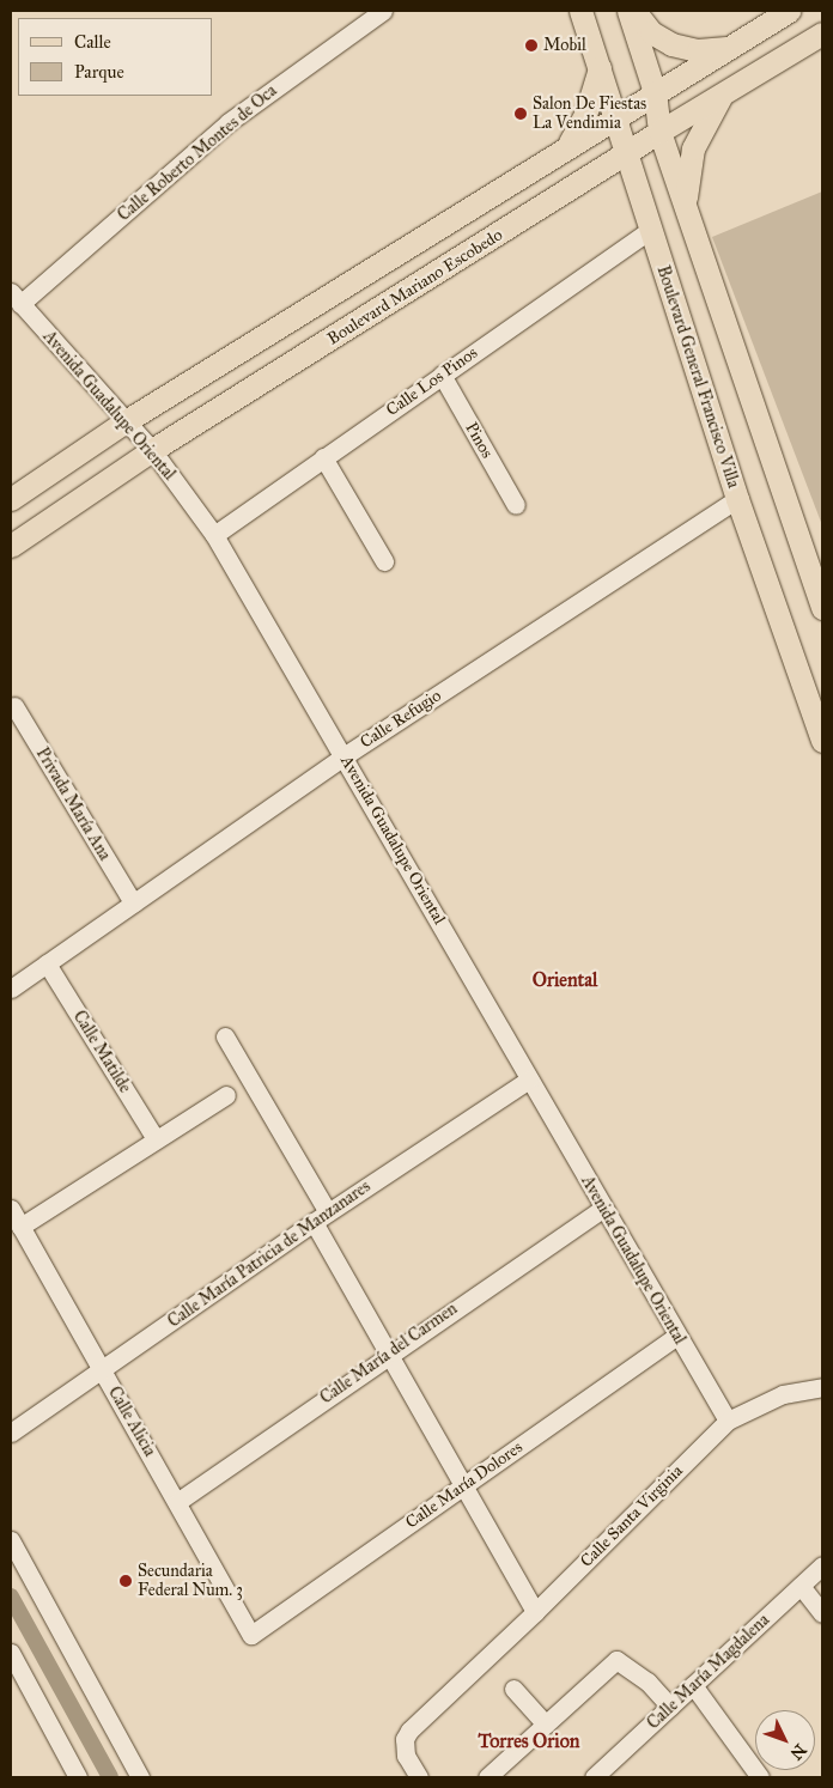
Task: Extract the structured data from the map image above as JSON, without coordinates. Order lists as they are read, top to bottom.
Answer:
{
  "streets": {
    "main road": ["Boulevard Mariano Escobedo", "Boulevard General Francisco Villa"],
    "street": [
      "Calle Roberto Montes de Oca",
      "Calle Los Pinos",
      "Avenida Guadalupe Oriental",
      "Pinos",
      "Calle Refugio",
      "Privada María Ana",
      "Calle Matilde",
      "Calle María Patricia de Manzanares",
      "Calle María del Carmen",
      "Calle Alicia",
      "Calle María Dolores",
      "Calle Santa Virginia",
      "Calle María Magdalena"
    ]
  },
  "crossings": [
    ["Calle Roberto Montes de Oca", "Avenida Guadalupe Oriental"],
    ["Boulevard Mariano Escobedo", "Boulevard General Francisco Villa"],
    ["Boulevard Mariano Escobedo", "Avenida Guadalupe Oriental"],
    ["Boulevard General Francisco Villa", "Calle Los Pinos"],
    ["Boulevard General Francisco Villa", "Calle Refugio"],
    ["Calle Los Pinos", "Avenida Guadalupe Oriental"],
    ["Calle Los Pinos", "Pinos"],
    ["Avenida Guadalupe Oriental", "Calle Refugio"],
    ["Avenida Guadalupe Oriental", "Calle María Patricia de Manzanares"],
    ["Avenida Guadalupe Oriental", "Calle María del Carmen"],
    ["Avenida Guadalupe Oriental", "Calle María Dolores"],
    ["Avenida Guadalupe Oriental", "Calle Santa Virginia"],
    ["Calle Refugio", "Privada María Ana"],
    ["Calle Refugio", "Calle Matilde"],
    ["Calle María Patricia de Manzanares", "Calle Alicia"],
    ["Calle María del Carmen", "Calle Alicia"],
    ["Calle Alicia", "Calle María Dolores"]
  ],
  "districts": ["Oriental", "Torres Orion"],
  "places": ["Mobil", "Salon De Fiestas La Vendimia", "Secundaria Federal Num. 3"],
  "legend": ["Calle", "Parque"],
  "north": "bottom right"
}
